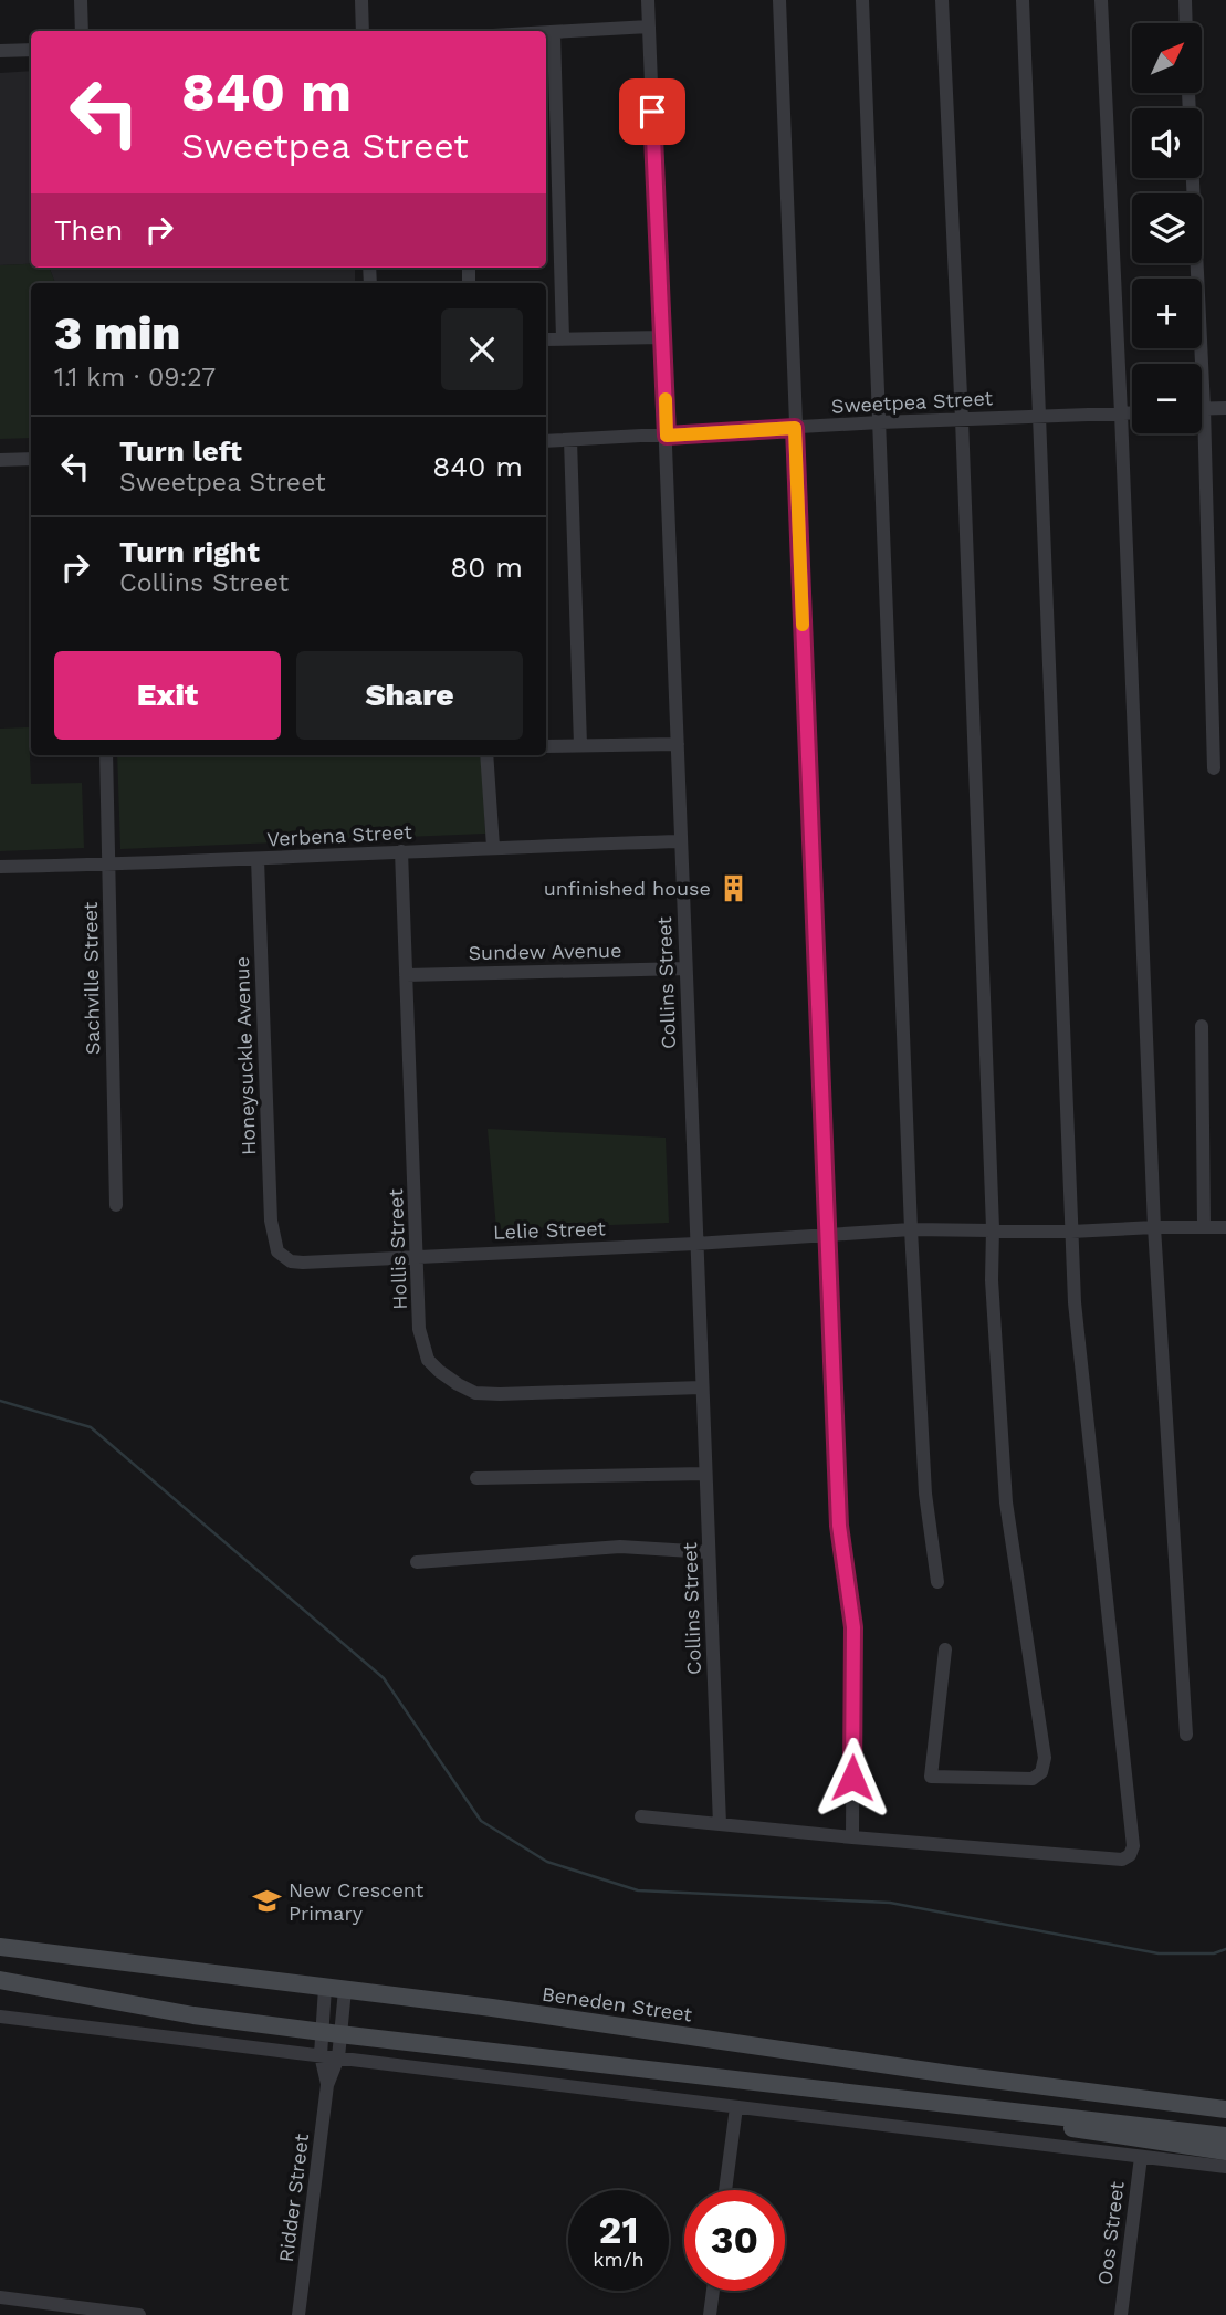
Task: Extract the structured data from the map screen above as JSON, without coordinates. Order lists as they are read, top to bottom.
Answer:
{
  "streets": {
    "main road": ["Beneden Street"],
    "street": [
      "Sweetpea Street",
      "Verbena Street",
      "Sundew Avenue",
      "Sachville Street",
      "Collins Street",
      "Honeysuckle Avenue",
      "Lelie Street",
      "Hollis Street",
      "Ridder Street",
      "Oos Street"
    ]
  },
  "crossings": [
    ["Sweetpea Street", "Collins Street"],
    ["Verbena Street", "Sachville Street"],
    ["Verbena Street", "Collins Street"],
    ["Verbena Street", "Honeysuckle Avenue"],
    ["Verbena Street", "Hollis Street"],
    ["Sundew Avenue", "Collins Street"],
    ["Sundew Avenue", "Hollis Street"],
    ["Collins Street", "Lelie Street"],
    ["Collins Street", "Hollis Street"],
    ["Honeysuckle Avenue", "Lelie Street"],
    ["Lelie Street", "Hollis Street"],
    ["Beneden Street", "Ridder Street"]
  ],
  "places": {
    "building": ["unfinished house"],
    "school or university": ["New Crescent Primary"]
  },
  "north": "top right",
  "page": {
    "map_buttons": ["+", "−"],
    "turn": ["840 m", "Sweetpea Street"],
    "then": "Then",
    "heading": ["3 min", "1.1 km · 09:27"],
    "list": [
      {
        "name": "Turn left",
        "note": "Sweetpea Street",
        "value": "840 m"
      },
      {
        "name": "Turn right",
        "note": "Collins Street",
        "value": "80 m"
      }
    ],
    "buttons": ["Exit", "Share"],
    "speed": "21 km/h",
    "limit": "30"
  }
}
